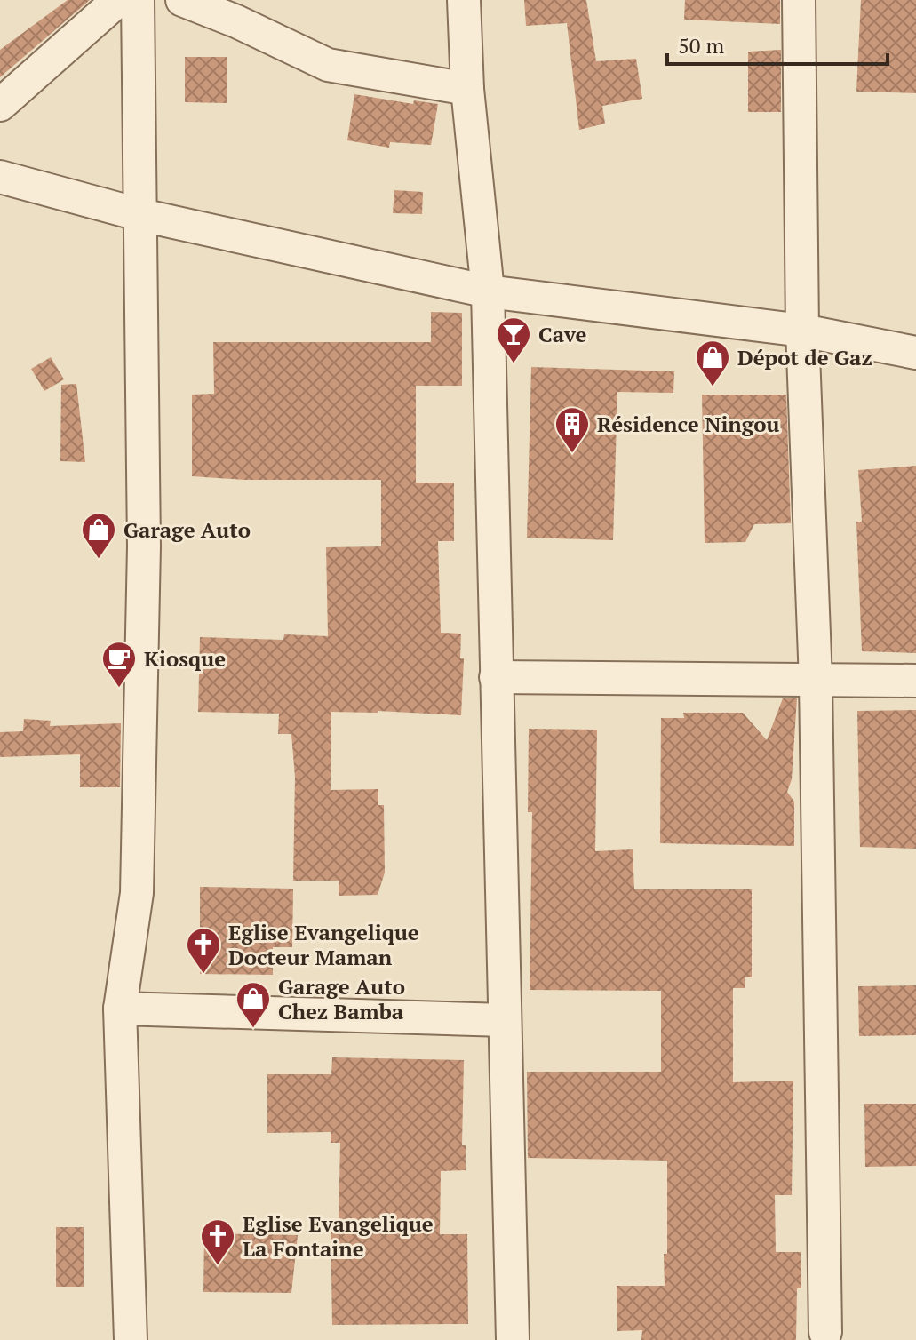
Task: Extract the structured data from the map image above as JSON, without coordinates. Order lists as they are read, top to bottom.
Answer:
{
  "places": {
    "bar": ["Cave"],
    "shop": ["Dépot de Gaz", "Garage Auto", "Garage Auto Chez Bamba"],
    "building": ["Résidence Ningou"],
    "cafe": ["Kiosque"],
    "church": ["Eglise Evangelique Docteur Maman", "Eglise Evangelique La Fontaine"]
  },
  "scale_bar": "50 m"
}
